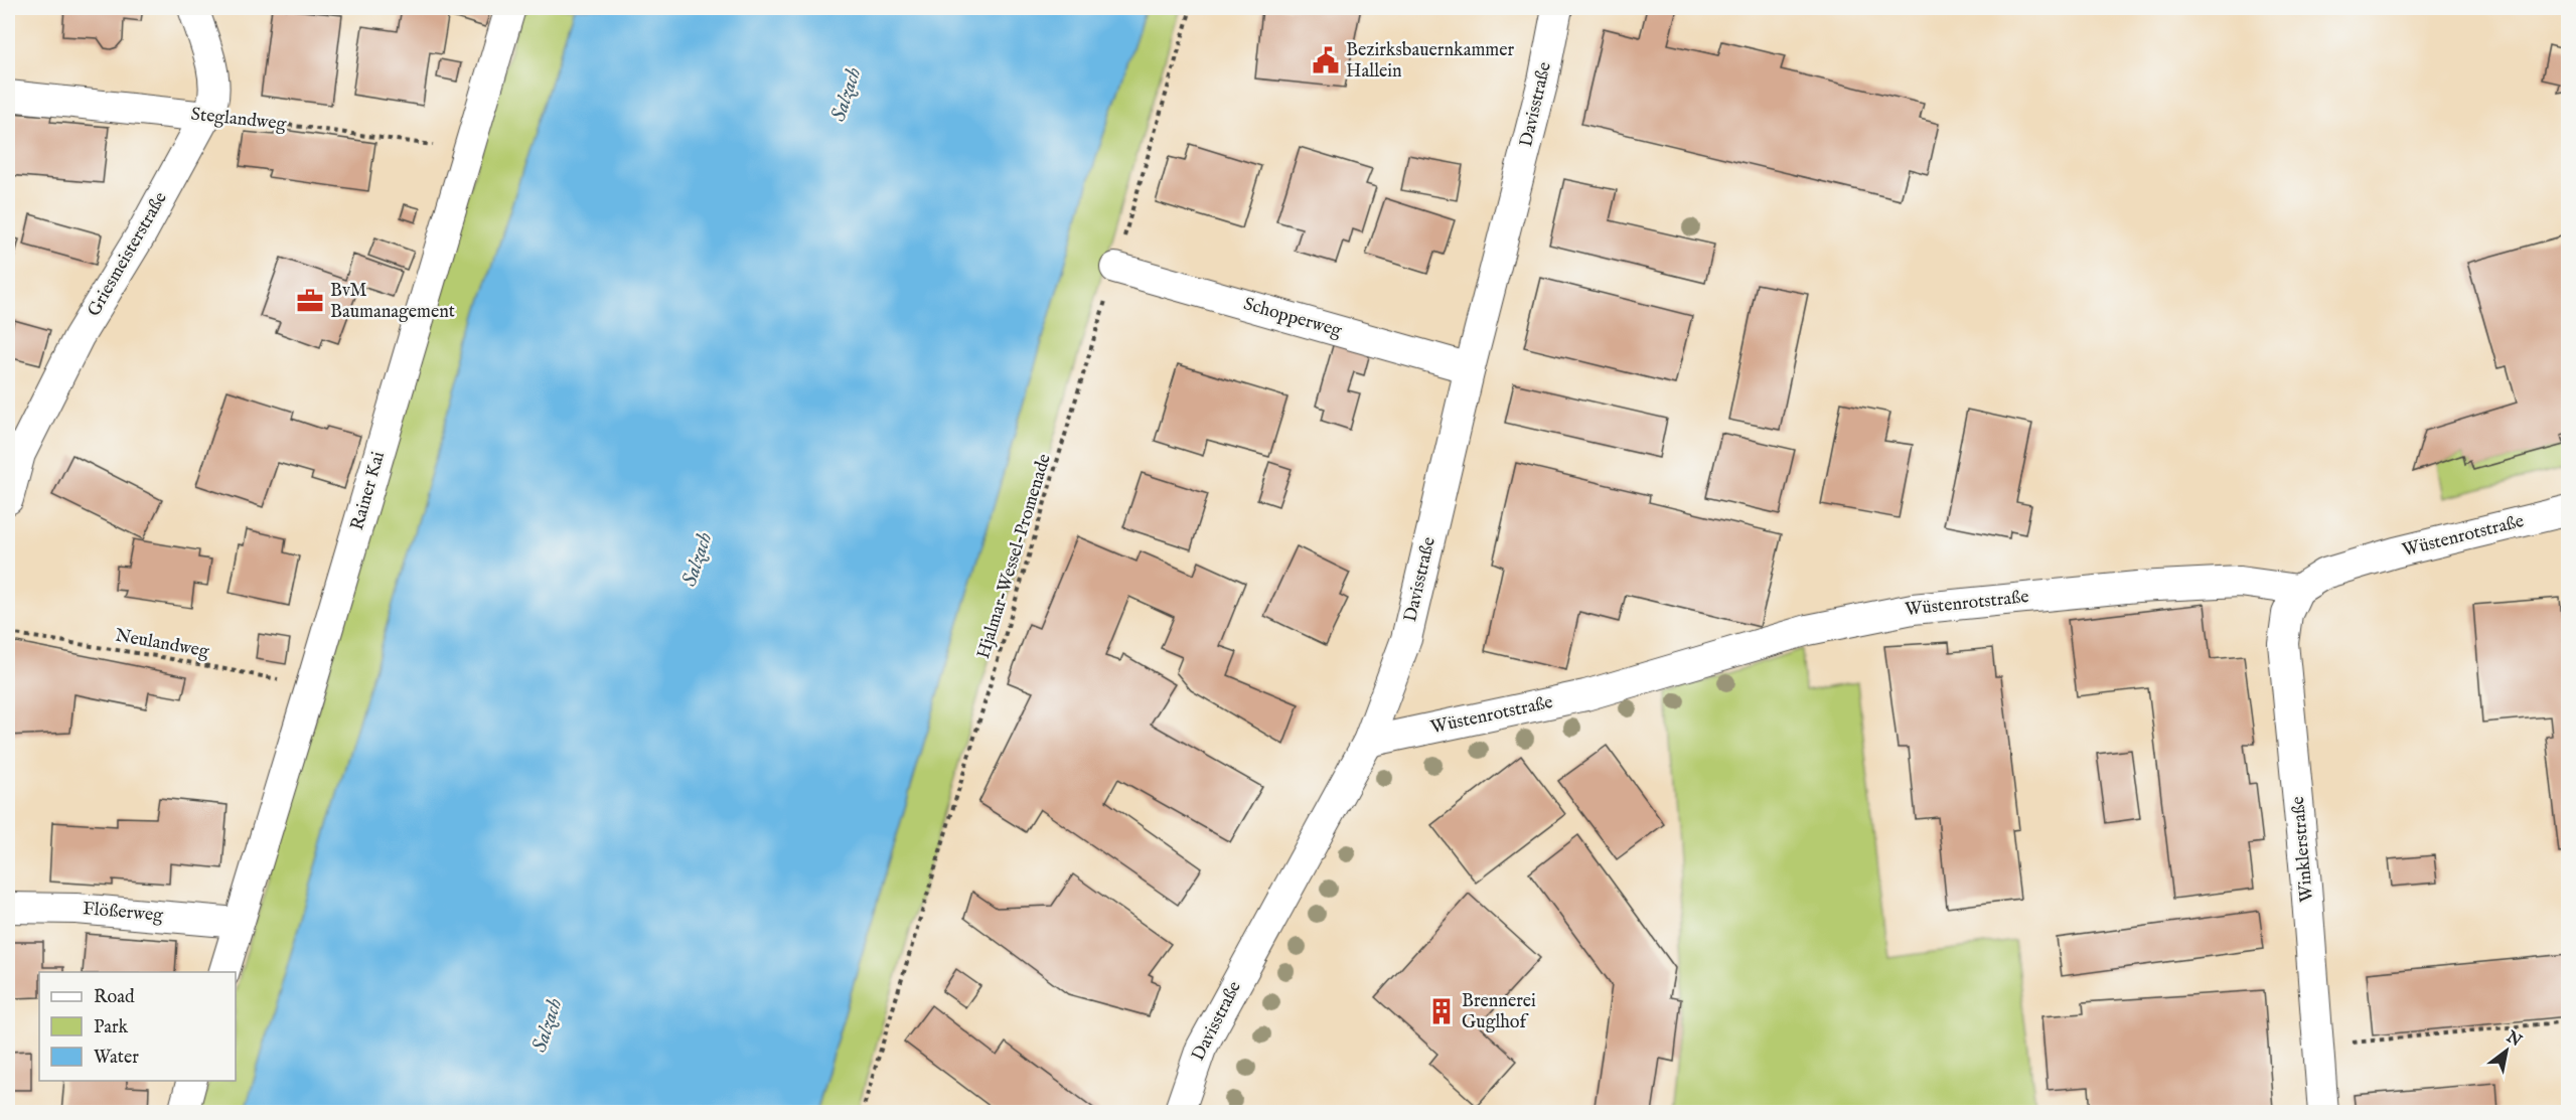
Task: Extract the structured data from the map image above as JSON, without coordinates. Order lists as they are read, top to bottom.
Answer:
{
  "streets": {
    "street": [
      "Davisstraße",
      "Steglandweg",
      "Griesmeisterstraße",
      "Schopperweg",
      "Rainer Kai",
      "Wüstenrotstraße",
      "Winklerstraße",
      "Flößerweg"
    ],
    "path": ["Hjalmar-Wessel-Promenade", "Neulandweg"]
  },
  "crossings": [
    ["Davisstraße", "Schopperweg"],
    ["Davisstraße", "Wüstenrotstraße"],
    ["Steglandweg", "Griesmeisterstraße"],
    ["Steglandweg", "Rainer Kai"],
    ["Schopperweg", "Hjalmar-Wessel-Promenade"],
    ["Rainer Kai", "Neulandweg"],
    ["Rainer Kai", "Flößerweg"],
    ["Wüstenrotstraße", "Winklerstraße"]
  ],
  "water": ["Salzach"],
  "places": {
    "public building": ["Bezirksbauernkammer Hallein"],
    "office": ["BvM Baumanagement"],
    "building": ["Brennerei Guglhof"]
  },
  "legend": ["Road", "Park", "Water"],
  "north": "top right"
}
